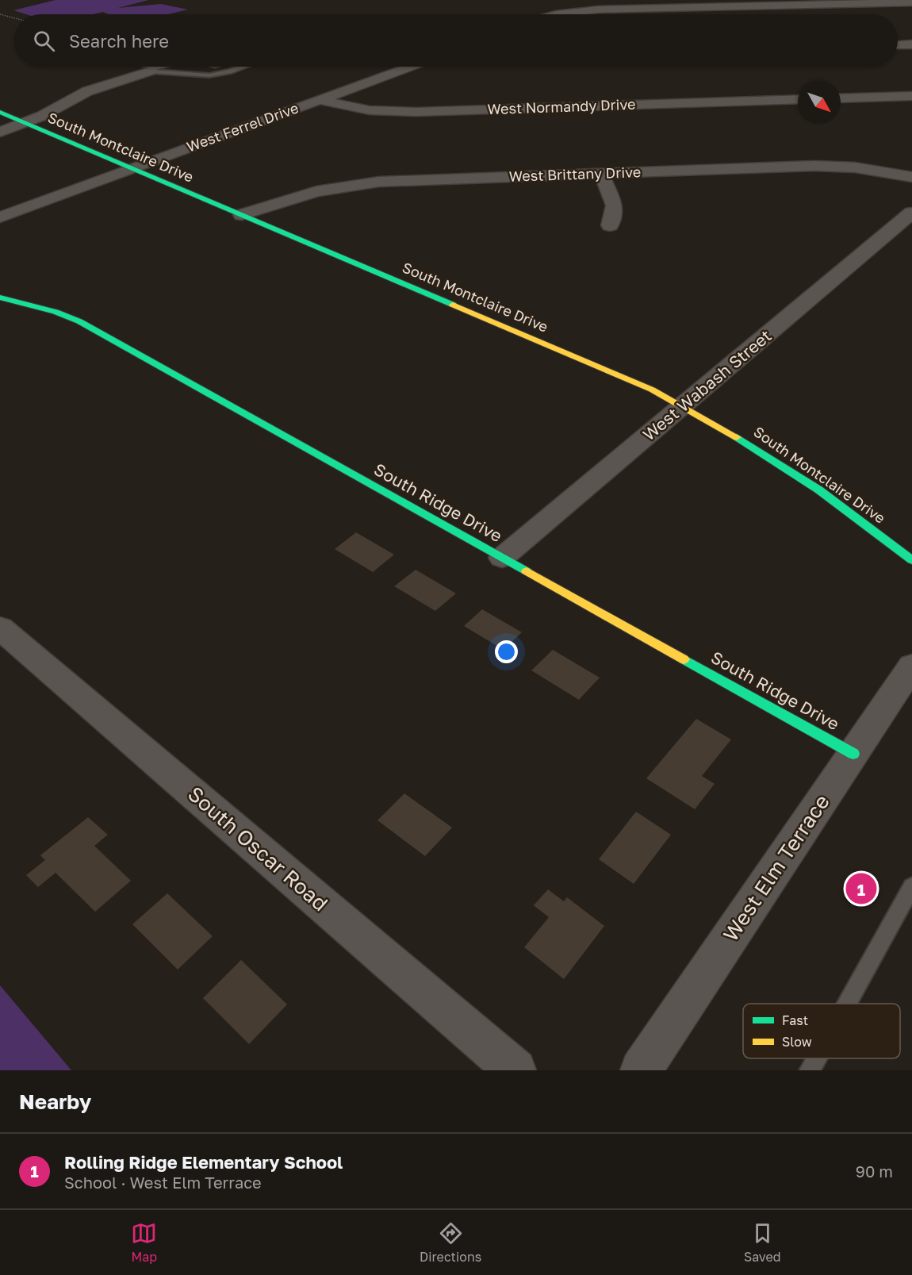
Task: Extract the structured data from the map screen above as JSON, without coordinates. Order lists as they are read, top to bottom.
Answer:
{
  "streets": {
    "street": [
      "West Normandy Drive",
      "West Ferrel Drive",
      "South Montclaire Drive",
      "West Brittany Drive",
      "West Wabash Street",
      "South Ridge Drive",
      "South Oscar Road",
      "West Elm Terrace"
    ]
  },
  "crossings": [
    ["West Normandy Drive", "West Ferrel Drive"],
    ["West Ferrel Drive", "South Montclaire Drive"],
    ["South Montclaire Drive", "West Brittany Drive"],
    ["South Montclaire Drive", "West Wabash Street"],
    ["West Wabash Street", "South Ridge Drive"],
    ["South Ridge Drive", "West Elm Terrace"]
  ],
  "legend": ["Fast", "Slow"],
  "north": "bottom right",
  "page": {
    "search": "Search here",
    "pins": "1",
    "heading": "Nearby",
    "list": [
      {
        "mark": "1",
        "name": "Rolling Ridge Elementary School",
        "note": "School · West Elm Terrace",
        "value": "90 m"
      }
    ],
    "nav": ["Map", "Directions", "Saved"]
  }
}
